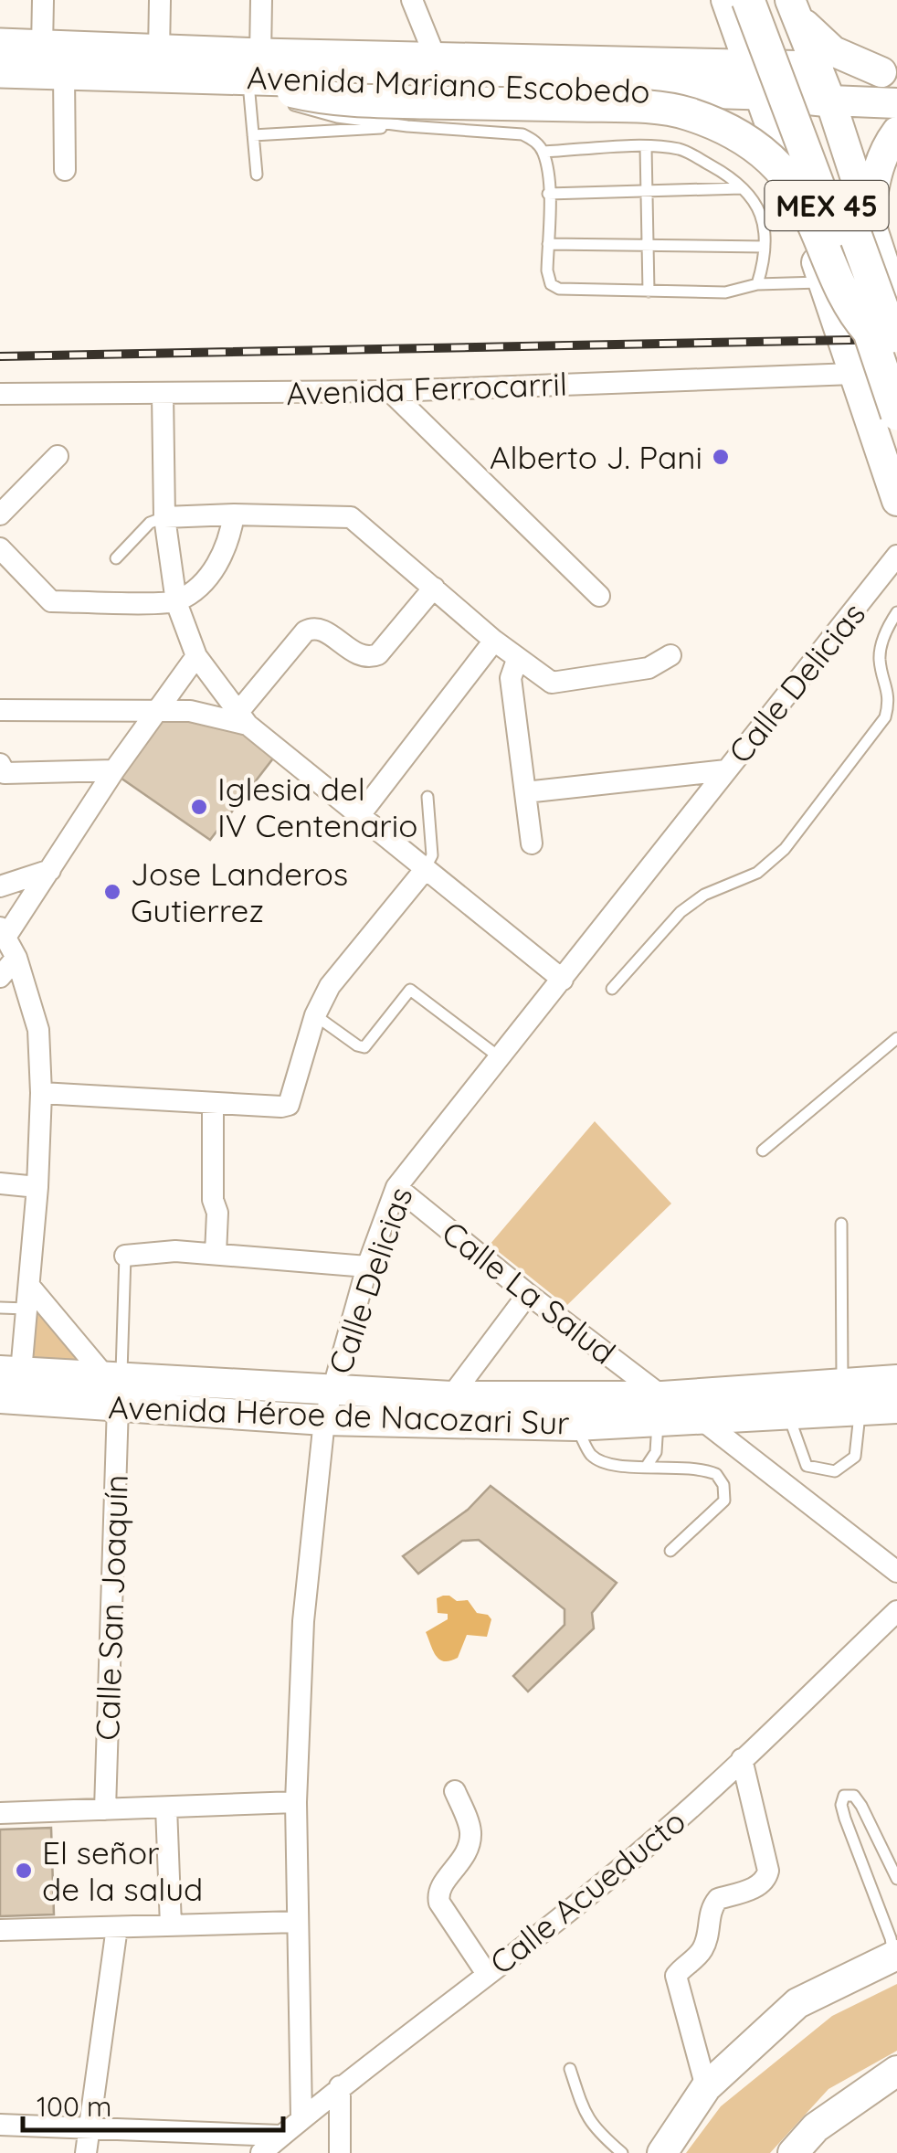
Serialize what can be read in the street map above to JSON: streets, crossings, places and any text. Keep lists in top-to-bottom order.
{
  "streets": {
    "main road": ["Avenida Mariano Escobedo", "MEX 45", "Avenida Héroe de Nacozari Sur"],
    "street": [
      "Avenida Ferrocarril",
      "Calle Delicias",
      "Calle La Salud",
      "Calle San Joaquín",
      "Calle Acueducto"
    ]
  },
  "crossings": [
    ["Calle Delicias", "Calle La Salud"],
    ["Calle Delicias", "Avenida Héroe de Nacozari Sur"],
    ["Calle Delicias", "Calle Acueducto"],
    ["Calle La Salud", "Avenida Héroe de Nacozari Sur"],
    ["Avenida Héroe de Nacozari Sur", "Calle San Joaquín"]
  ],
  "places": [
    "Alberto J. Pani",
    "Iglesia del IV Centenario",
    "Jose Landeros Gutierrez",
    "El señor de la salud"
  ],
  "scale_bar": "100 m"
}
